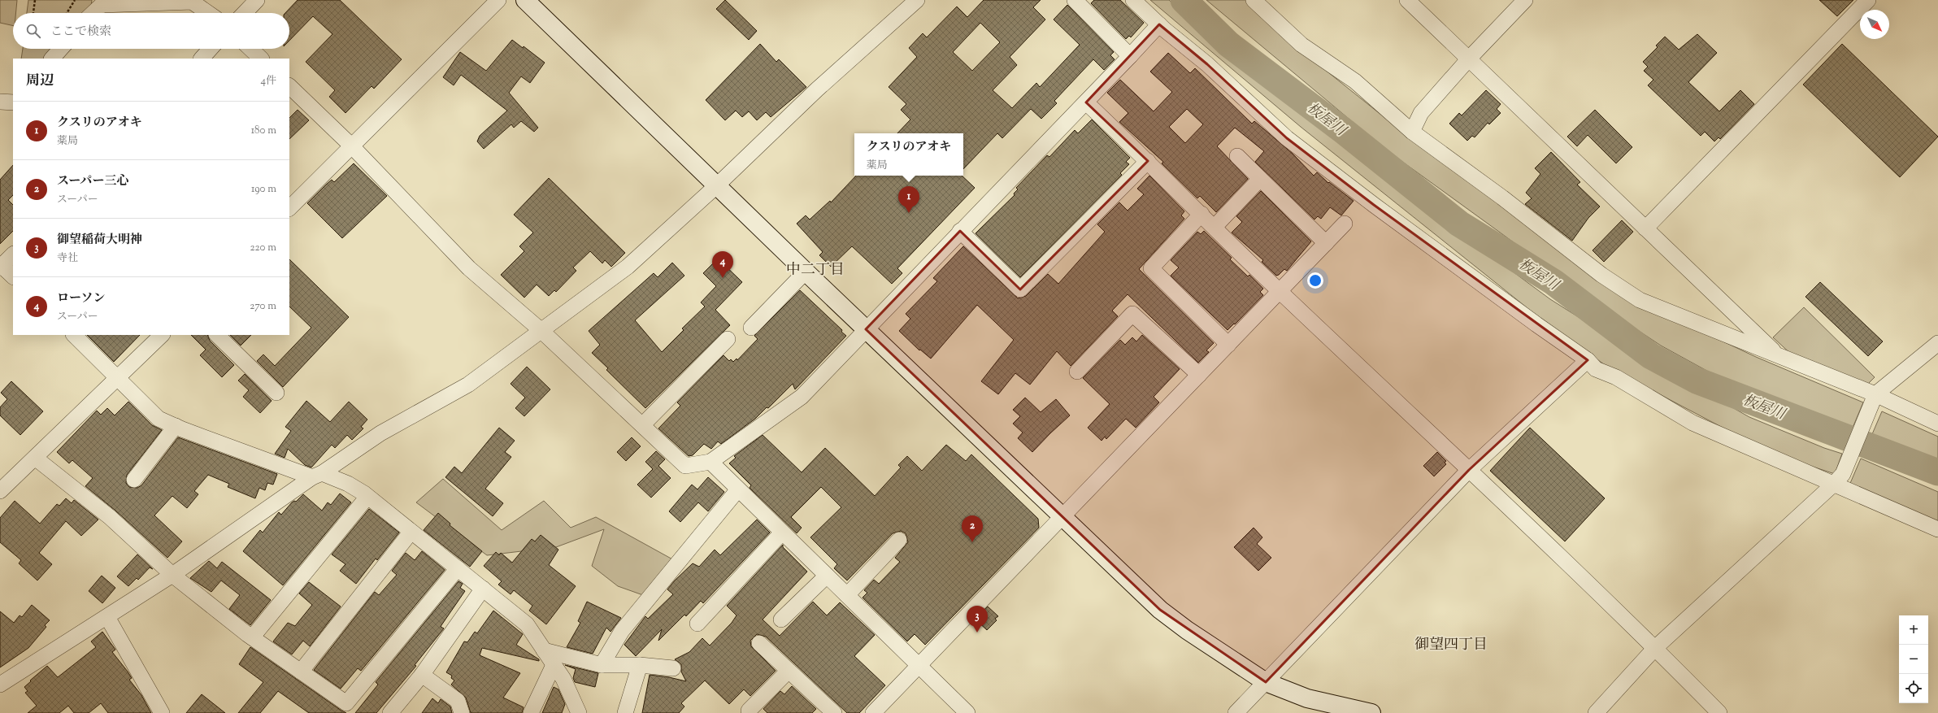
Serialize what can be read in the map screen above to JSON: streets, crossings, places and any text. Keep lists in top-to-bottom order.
{
  "districts": ["中二丁目", "御望四丁目"],
  "water": ["板屋川"],
  "north": "bottom right",
  "page": {
    "search": "ここで検索",
    "heading": ["周辺", "4件"],
    "list": [
      {
        "mark": "1",
        "name": "クスリのアオキ",
        "note": "薬局",
        "value": "180 m"
      },
      {
        "mark": "2",
        "name": "スーパー三心",
        "note": "スーパー",
        "value": "190 m"
      },
      {
        "mark": "3",
        "name": "御望稲荷大明神",
        "note": "寺社",
        "value": "220 m"
      },
      {
        "mark": "4",
        "name": "ローソン",
        "note": "スーパー",
        "value": "270 m"
      }
    ],
    "popup": ["クスリのアオキ", "薬局"],
    "pins": [
      "1",
      "4",
      "2",
      "3"
    ],
    "map_buttons": ["+", "−"]
  }
}
